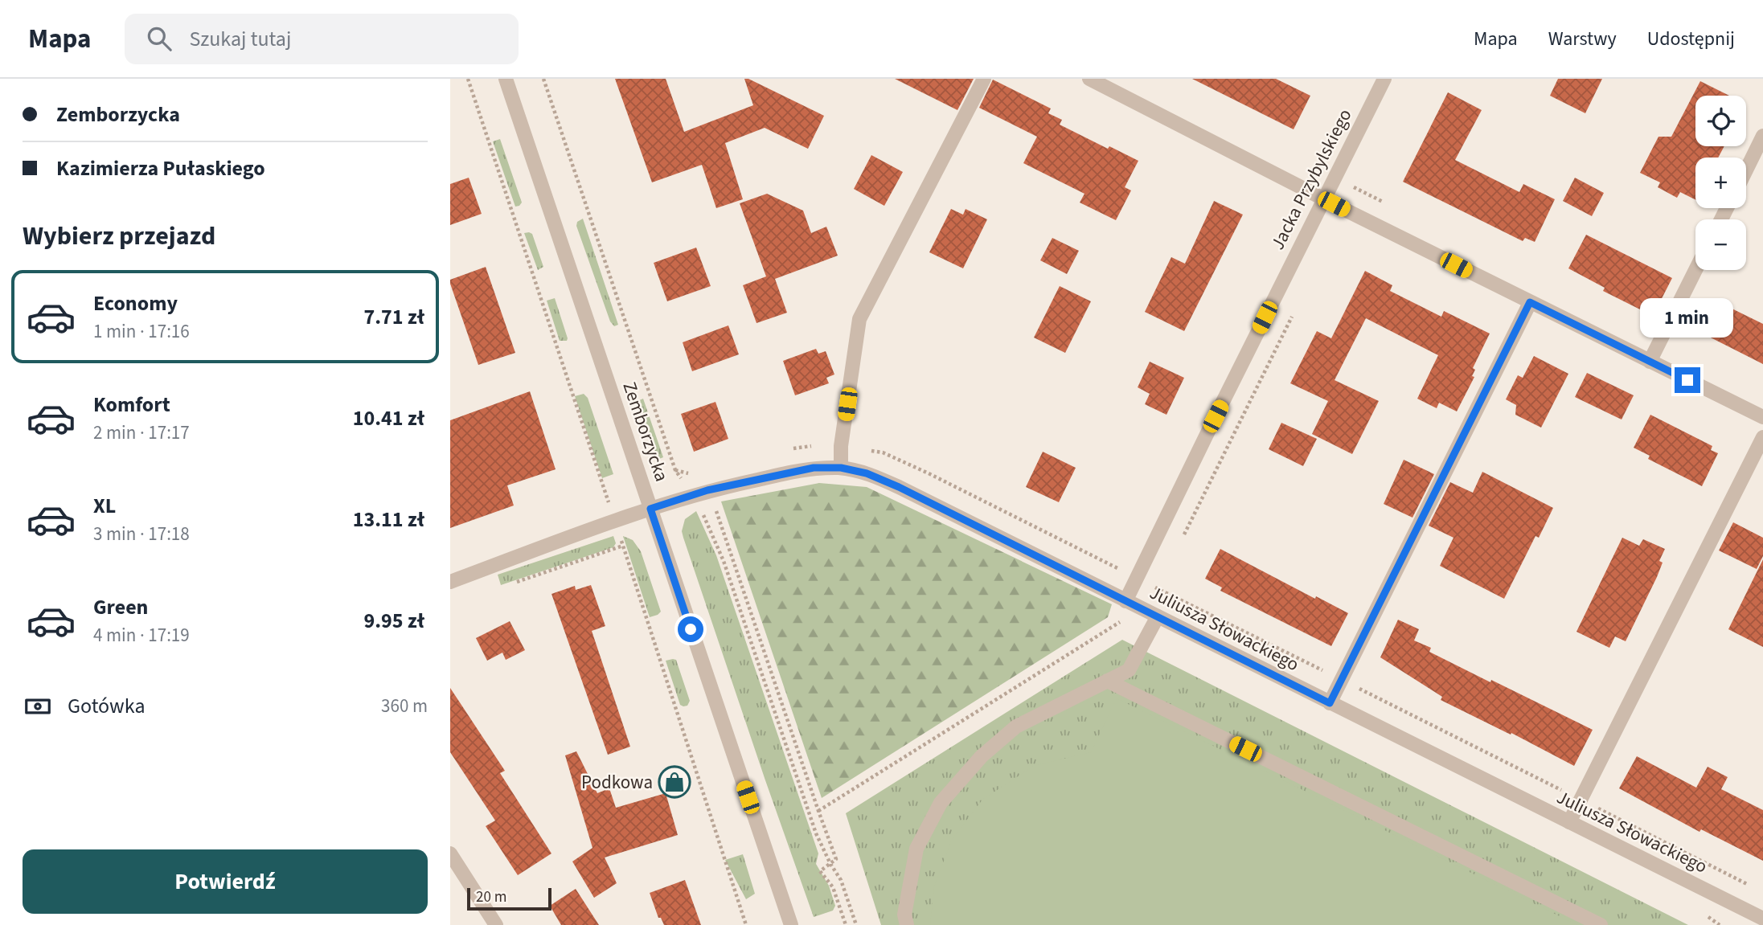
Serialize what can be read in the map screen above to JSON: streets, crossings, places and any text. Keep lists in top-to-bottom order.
{
  "streets": {
    "street": ["Jacka Przybylskiego", "Zemborzycka", "Juliusza Słowackiego"]
  },
  "crossings": [
    ["Jacka Przybylskiego", "Juliusza Słowackiego"],
    ["Zemborzycka", "Juliusza Słowackiego"]
  ],
  "places": {
    "shop": ["Podkowa"]
  },
  "scale_bar": "20 m",
  "page": {
    "header": "Mapa",
    "search": "Szukaj tutaj",
    "nav": ["Mapa", "Warstwy", "Udostępnij"],
    "banner": ["Zemborzycka", "Kazimierza Pułaskiego"],
    "map_buttons": ["+", "−"],
    "heading": "Wybierz przejazd",
    "list": [
      {
        "name": "Economy",
        "note": "1 min · 17:16",
        "value": "7.71 zł"
      },
      {
        "name": "Komfort",
        "note": "2 min · 17:17",
        "value": "10.41 zł"
      },
      {
        "name": "XL",
        "note": "3 min · 17:18",
        "value": "13.11 zł"
      },
      {
        "name": "Green",
        "note": "4 min · 17:19",
        "value": "9.95 zł"
      }
    ],
    "bubble": "1 min",
    "pay": ["Gotówka", "360 m"],
    "buttons": "Potwierdź",
    "scale": "20 m"
  }
}
